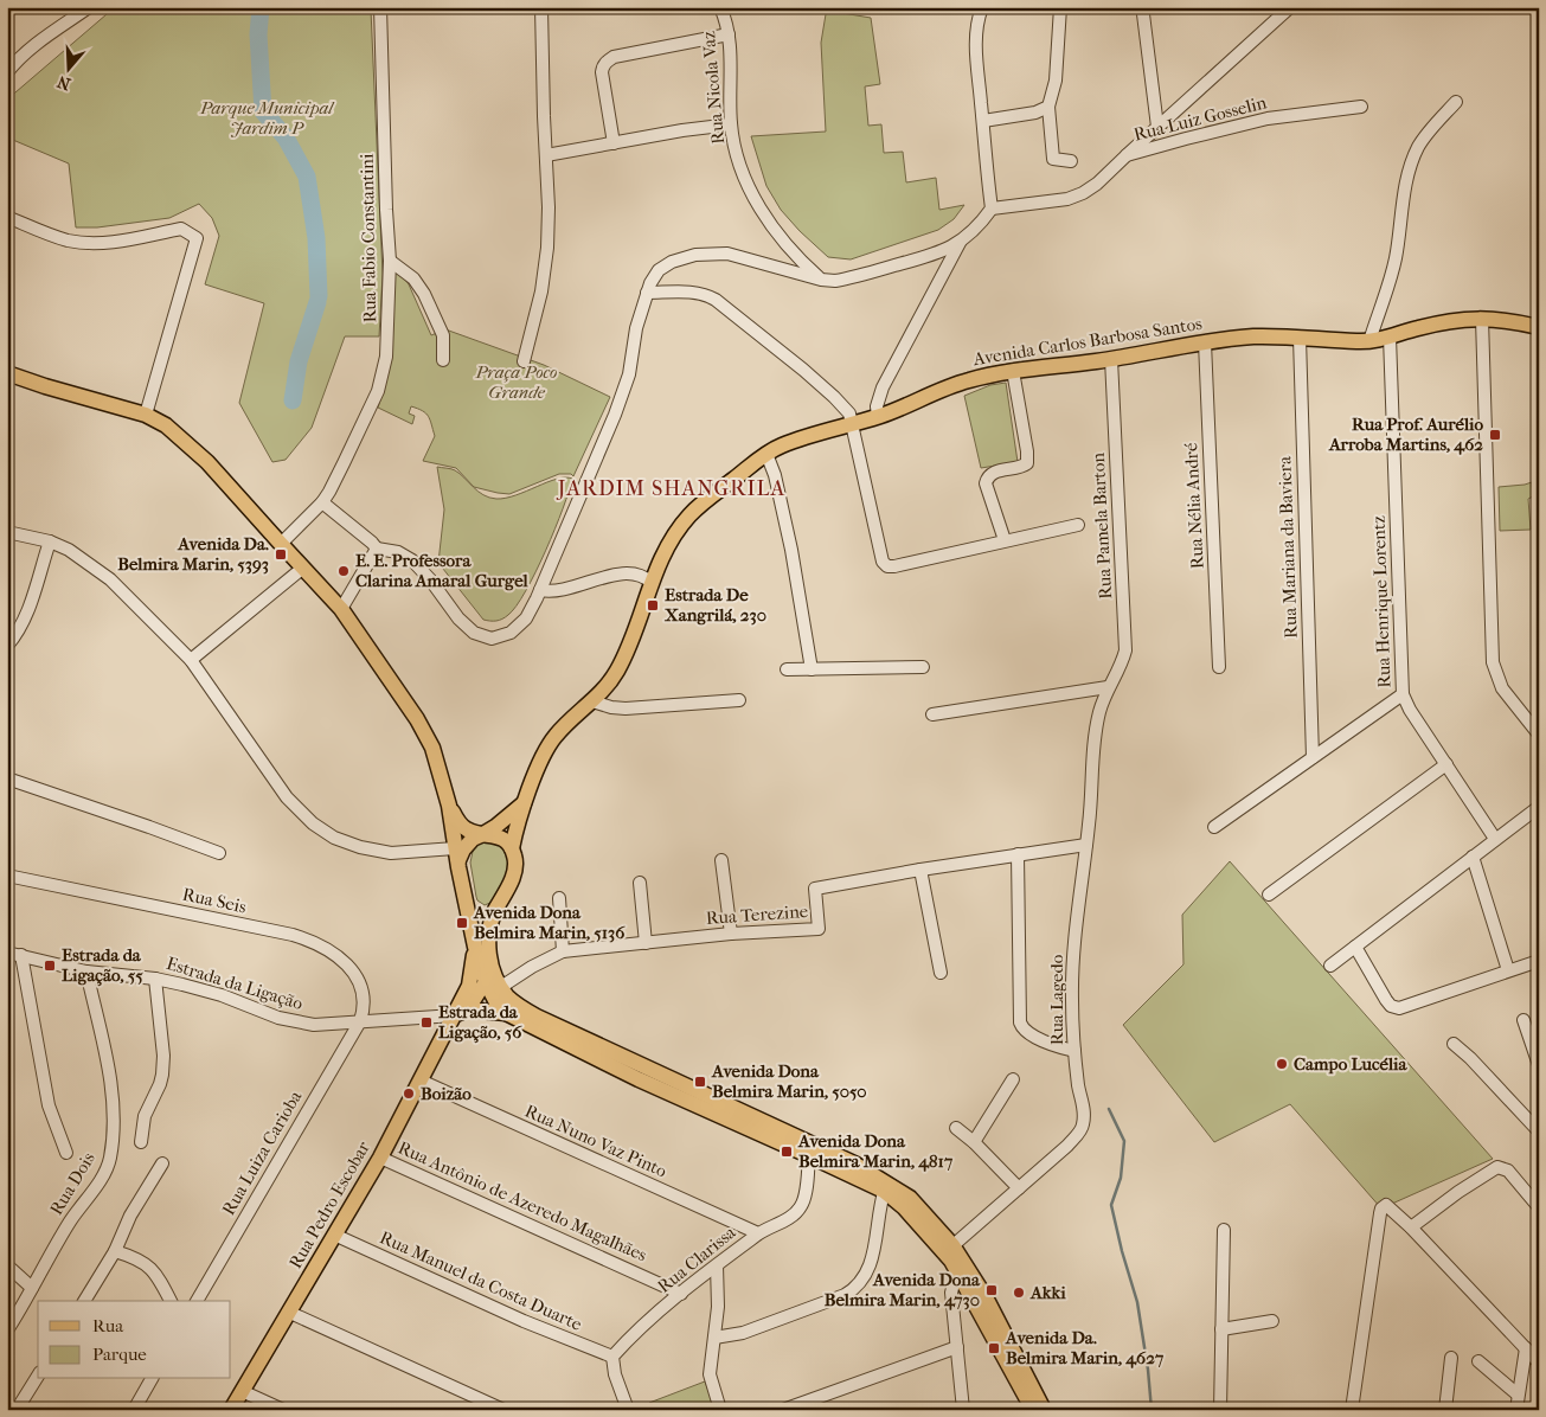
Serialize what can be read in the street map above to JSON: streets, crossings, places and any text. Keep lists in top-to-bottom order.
{
  "streets": {
    "main road": ["Avenida Carlos Barbosa Santos", "Rua Pedro Escobar"],
    "street": [
      "Rua Nicola Vaz",
      "Rua Luiz Gosselin",
      "Rua Fabio Constantini",
      "Rua Nélia André",
      "Rua Pamela Barton",
      "Rua Mariana da Baviera",
      "Rua Henrique Lorentz",
      "Rua Seis",
      "Rua Terezine",
      "Estrada da Ligação",
      "Rua Lagedo",
      "Rua Nuno Vaz Pinto",
      "Rua Luiza Carioba",
      "Rua Dois",
      "Rua Antônio de Azeredo Magalhães",
      "Rua Clarissa",
      "Rua Manuel da Costa Duarte"
    ]
  },
  "crossings": [
    ["Avenida Carlos Barbosa Santos", "Rua Nélia André"],
    ["Avenida Carlos Barbosa Santos", "Rua Pamela Barton"],
    ["Avenida Carlos Barbosa Santos", "Rua Mariana da Baviera"],
    ["Avenida Carlos Barbosa Santos", "Rua Henrique Lorentz"],
    ["Rua Pamela Barton", "Rua Lagedo"],
    ["Rua Seis", "Estrada da Ligação"],
    ["Rua Seis", "Rua Luiza Carioba"],
    ["Rua Terezine", "Rua Lagedo"],
    ["Rua Terezine", "Rua Pedro Escobar"],
    ["Estrada da Ligação", "Rua Luiza Carioba"],
    ["Estrada da Ligação", "Rua Dois"],
    ["Estrada da Ligação", "Rua Pedro Escobar"],
    ["Rua Nuno Vaz Pinto", "Rua Pedro Escobar"],
    ["Rua Nuno Vaz Pinto", "Rua Clarissa"],
    ["Rua Antônio de Azeredo Magalhães", "Rua Pedro Escobar"],
    ["Rua Antônio de Azeredo Magalhães", "Rua Clarissa"],
    ["Rua Pedro Escobar", "Rua Manuel da Costa Duarte"],
    ["Rua Clarissa", "Rua Manuel da Costa Duarte"]
  ],
  "districts": ["JARDIM SHANGRILA"],
  "parks": ["Parque Municipal Jardim P", "Praça Poco Grande"],
  "places": {
    "transit": [
      "Rua Prof. Aurélio Arroba Martins, 462",
      "Avenida Da. Belmira Marin, 5393",
      "Estrada De Xangrilá, 230",
      "Avenida Dona Belmira Marin, 5136",
      "Estrada da Ligação, 55",
      "Estrada da Ligação, 56",
      "Avenida Dona Belmira Marin, 5050",
      "Avenida Dona Belmira Marin, 4817",
      "Avenida Dona Belmira Marin, 4730",
      "Avenida Da. Belmira Marin, 4627"
    ],
    "other": [
      "E. E. Professora Clarina Amaral Gurgel",
      "Campo Lucélia",
      "Boizão",
      "Akki"
    ]
  },
  "legend": ["Rua", "Parque"],
  "north": "bottom"
}
